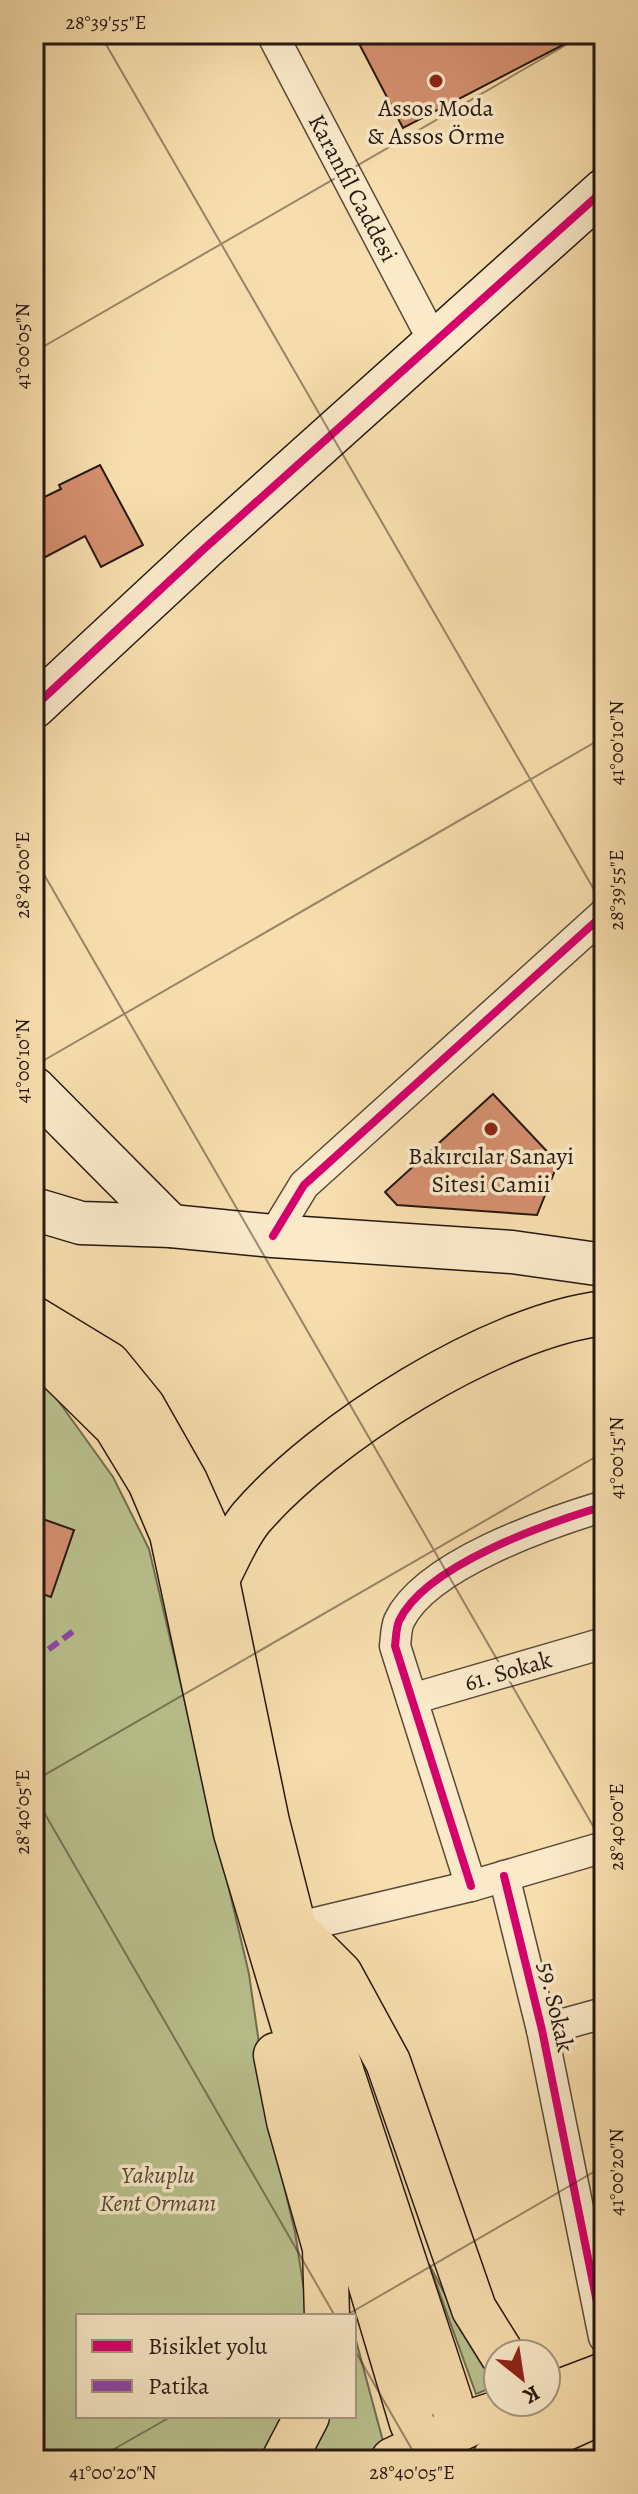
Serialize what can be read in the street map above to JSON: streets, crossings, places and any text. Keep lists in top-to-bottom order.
{
  "streets": {
    "street": ["Karanfil Caddesi", "61. Sokak", "59. Sokak"]
  },
  "parks": ["Yakuplu Kent Ormanı"],
  "places": ["Assos Moda & Assos Örme", "Bakırcılar Sanayi Sitesi Camii"],
  "legend": ["Bisiklet yolu", "Patika"],
  "north": "bottom right",
  "coordinates": [
    "28°39'55\"E",
    "41°00'05\"N",
    "41°00'10\"N",
    "28°40'00\"E",
    "41°00'15\"N",
    "28°40'05\"E",
    "41°00'20\"N"
  ]
}
